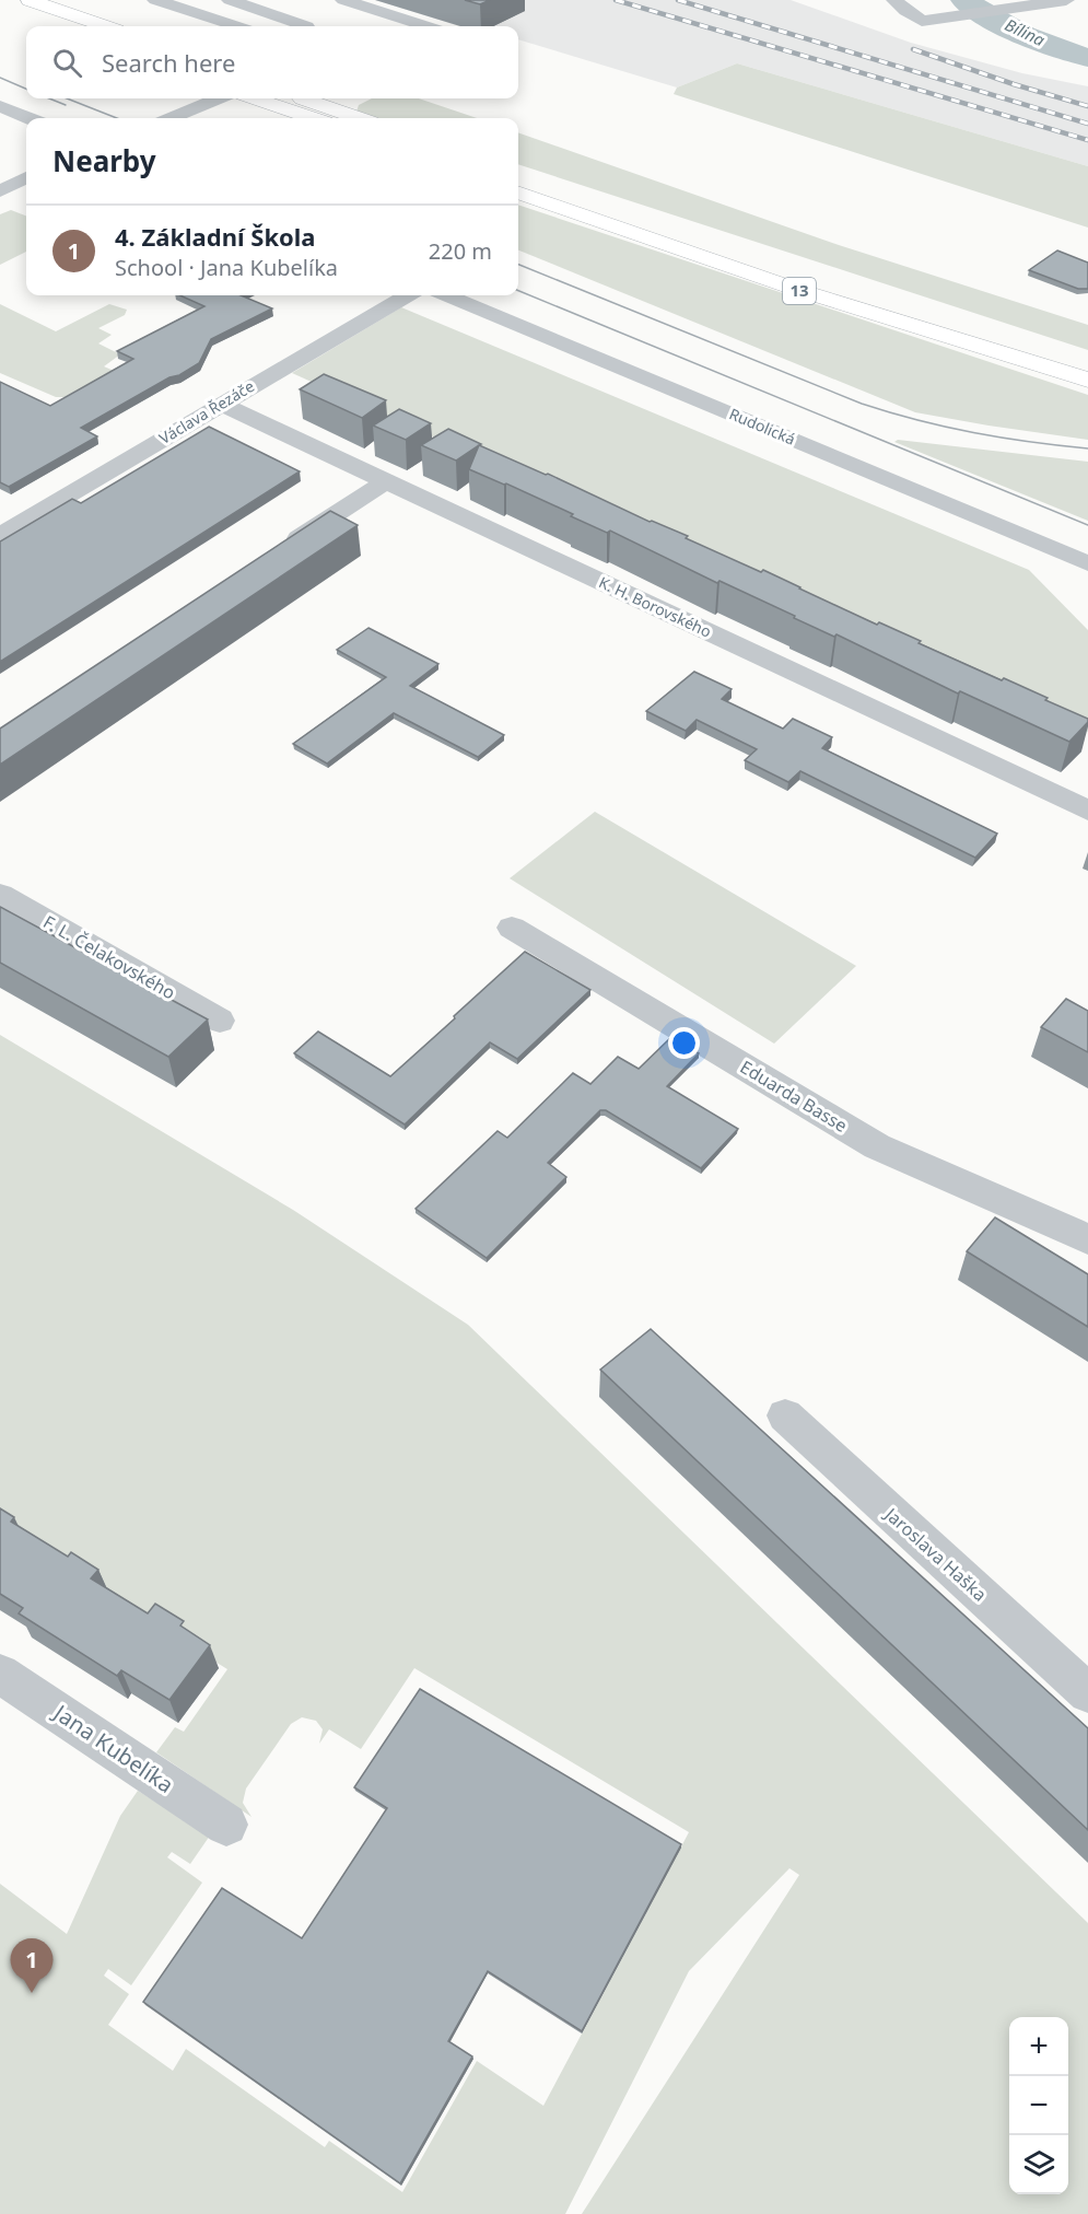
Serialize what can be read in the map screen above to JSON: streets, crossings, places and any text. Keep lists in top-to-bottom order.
{
  "streets": {
    "highway": ["13"],
    "street": [
      "Václava Řezáče",
      "Rudolická",
      "K. H. Borovského",
      "F. L. Čelakovského",
      "Eduarda Basse",
      "Jaroslava Haška",
      "Jana Kubelíka"
    ]
  },
  "crossings": [
    ["Václava Řezáče", "K. H. Borovského"]
  ],
  "water": ["Bílina"],
  "page": {
    "search": "Search here",
    "heading": "Nearby",
    "list": [
      {
        "mark": "1",
        "name": "4. Základní Škola",
        "note": "School · Jana Kubelíka",
        "value": "220 m"
      }
    ],
    "pins": "1",
    "map_buttons": ["+", "−"]
  }
}
